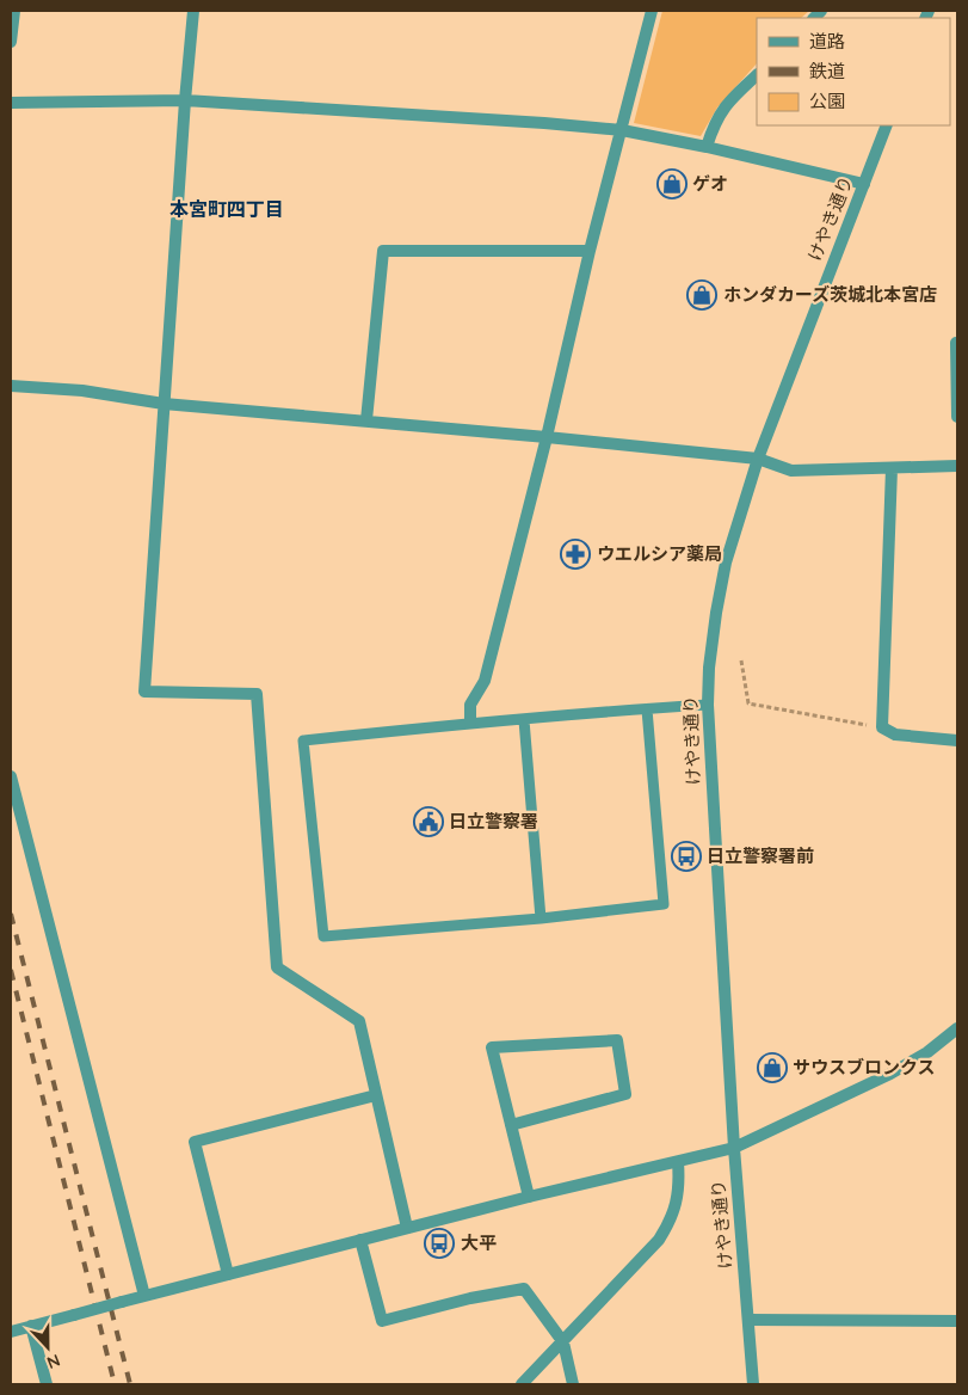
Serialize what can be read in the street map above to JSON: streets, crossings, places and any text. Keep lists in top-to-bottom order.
{
  "streets": {
    "street": ["けやき通り"]
  },
  "districts": ["本宮町四丁目"],
  "places": {
    "shop": ["ゲオ", "ホンダカーズ茨城北本宮店", "サウスブロンクス"],
    "pharmacy": ["ウエルシア薬局"],
    "public building": ["日立警察署"],
    "bus stop": ["日立警察署前", "大平"]
  },
  "legend": ["道路", "鉄道", "公園"],
  "north": "bottom"
}
